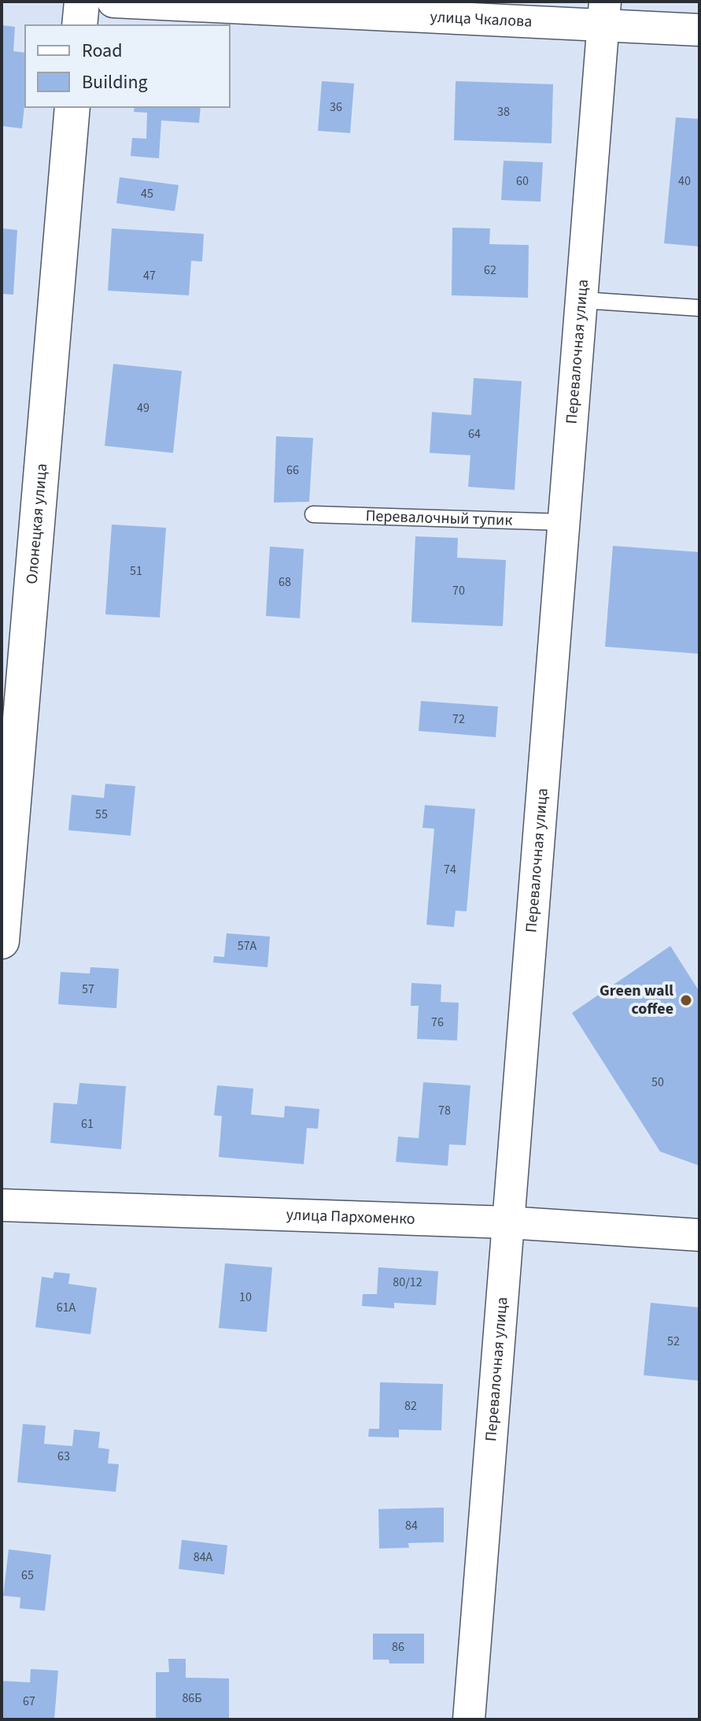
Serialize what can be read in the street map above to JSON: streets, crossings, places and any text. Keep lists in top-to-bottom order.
{
  "streets": {
    "main road": ["Олонецкая улица"],
    "street": ["улица Чкалова", "Перевалочная улица", "улица Пархоменко"],
    "lane": ["Перевалочный тупик"]
  },
  "crossings": [
    ["улица Чкалова", "Перевалочная улица"],
    ["Перевалочная улица", "Перевалочный тупик"],
    ["Перевалочная улица", "улица Пархоменко"]
  ],
  "places": ["Green wall coffee"],
  "house_numbers": [
    "36",
    "38",
    "60",
    "40",
    "45",
    "62",
    "47",
    "49",
    "64",
    "66",
    "51",
    "68",
    "70",
    "72",
    "55",
    "74",
    "57А",
    "57",
    "76",
    "50",
    "78",
    "61",
    "80/12",
    "10",
    "61А",
    "52",
    "82",
    "63",
    "84",
    "84А",
    "65",
    "86",
    "86Б",
    "67"
  ],
  "legend": ["Road", "Building"]
}
